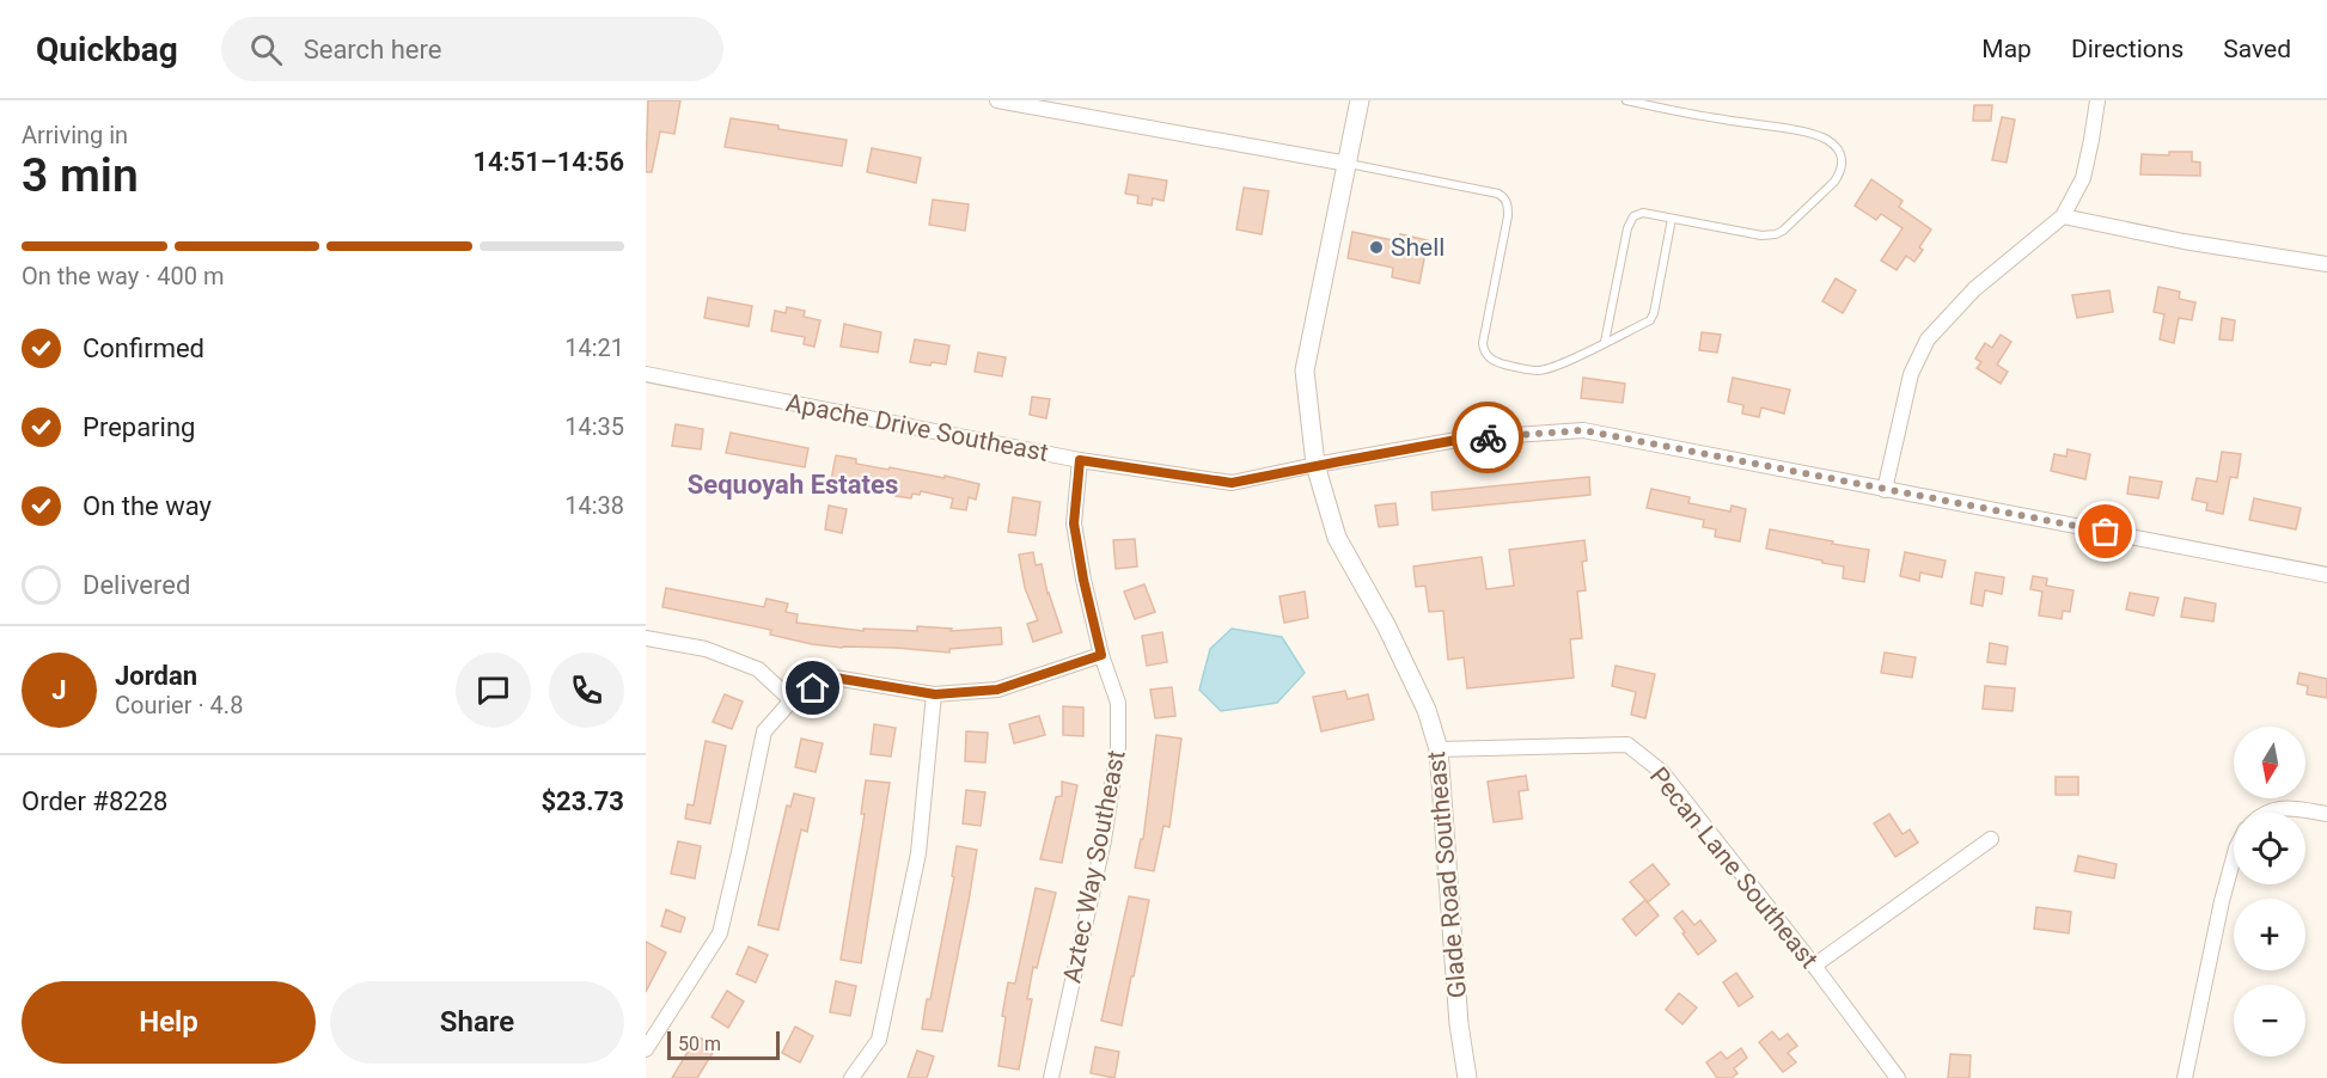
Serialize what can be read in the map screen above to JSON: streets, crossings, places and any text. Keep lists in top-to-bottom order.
{
  "streets": {
    "street": [
      "Apache Drive Southeast",
      "Aztec Way Southeast",
      "Pecan Lane Southeast",
      "Glade Road Southeast"
    ]
  },
  "crossings": [
    ["Apache Drive Southeast", "Aztec Way Southeast"],
    ["Apache Drive Southeast", "Glade Road Southeast"],
    ["Pecan Lane Southeast", "Glade Road Southeast"]
  ],
  "districts": ["Sequoyah Estates"],
  "places": ["Shell"],
  "scale_bar": "50 m",
  "north": "bottom",
  "page": {
    "header": "Quickbag",
    "search": "Search here",
    "nav": ["Map", "Directions", "Saved"],
    "heading": ["3 min", "Arriving in", "14:51–14:56"],
    "panel": [
      "Jordan",
      "Courier · 4.8",
      "Order #8228",
      "$23.73"
    ],
    "bar": "On the way · 400 m",
    "list": [
      ["Confirmed", "14:21"],
      ["Preparing", "14:35"],
      ["On the way", "14:38"],
      "Delivered"
    ],
    "round": "J",
    "map_buttons": ["+", "−"],
    "buttons": ["Help", "Share"],
    "scale": "50 m"
  }
}
